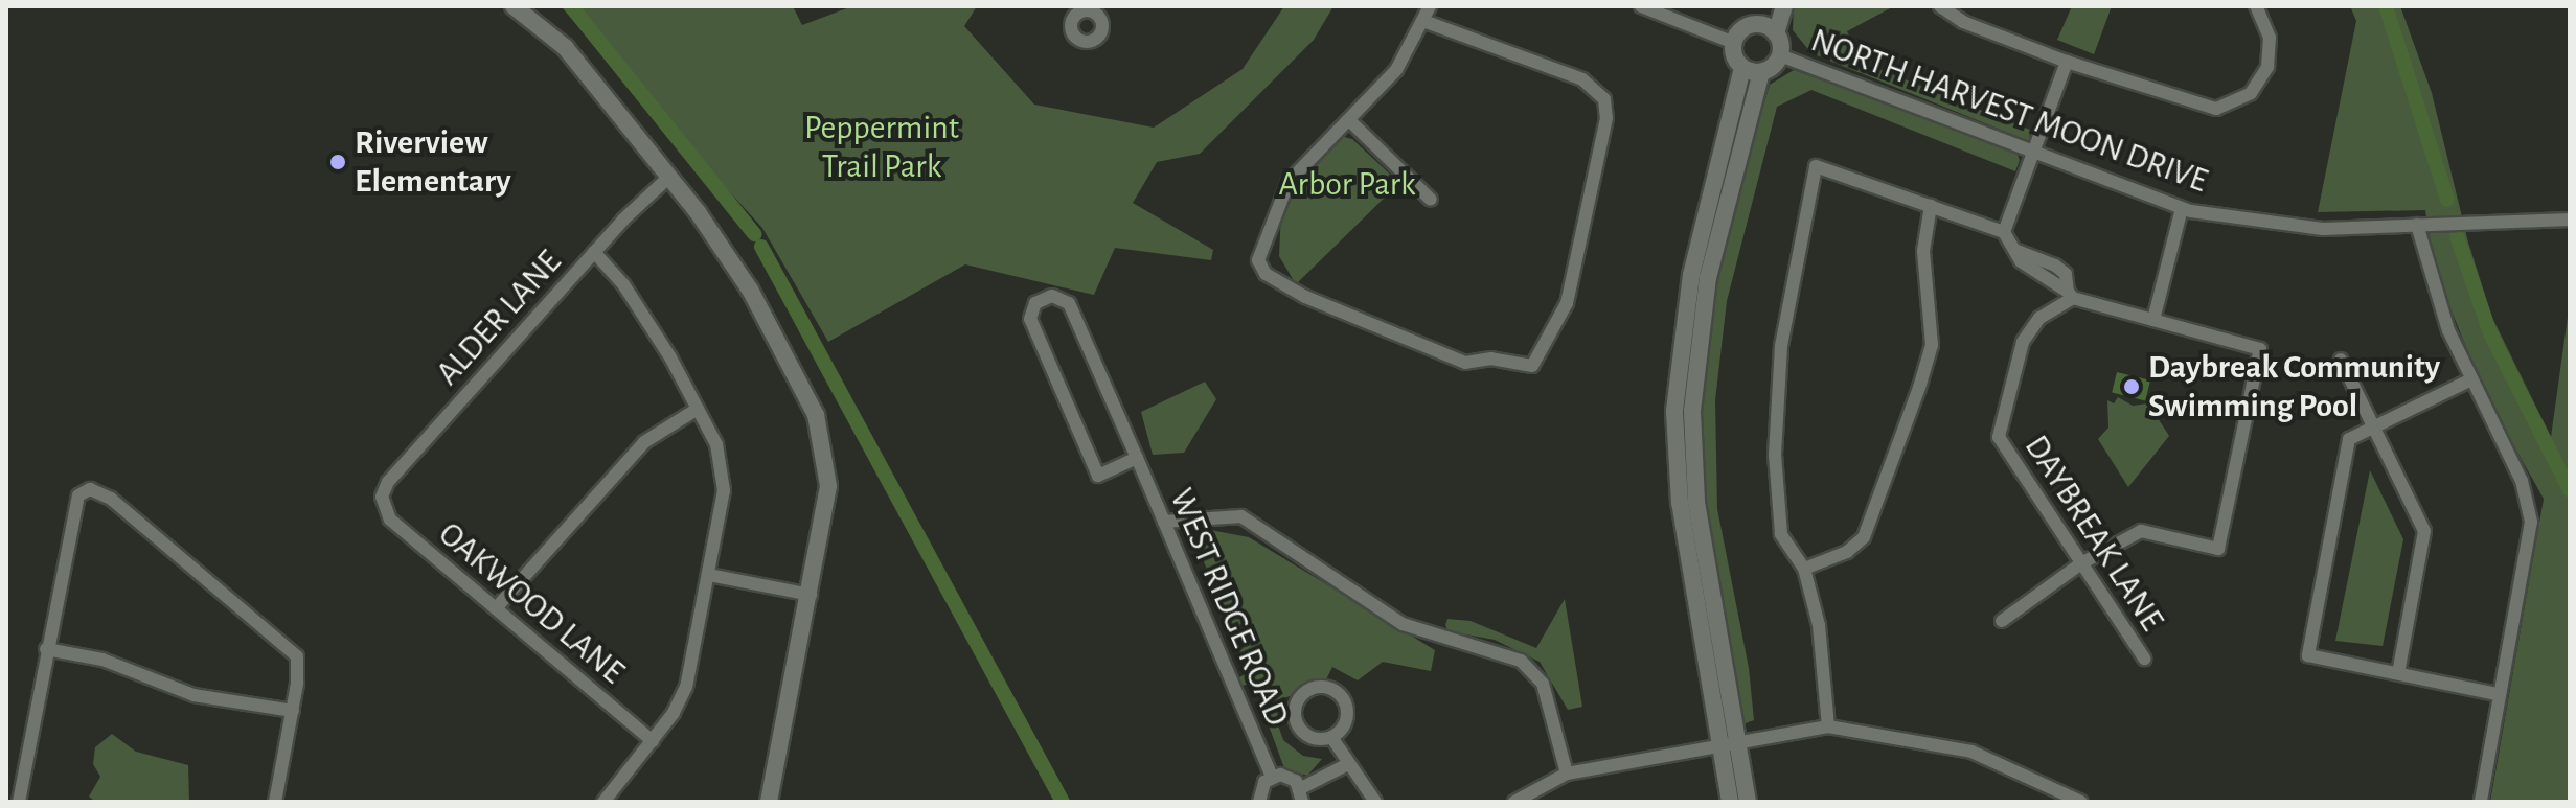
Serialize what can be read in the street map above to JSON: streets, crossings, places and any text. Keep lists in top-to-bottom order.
{
  "streets": {
    "street": [
      "NORTH HARVEST MOON DRIVE",
      "ALDER LANE",
      "DAYBREAK LANE",
      "OAKWOOD LANE",
      "WEST RIDGE ROAD"
    ]
  },
  "crossings": [
    ["ALDER LANE", "OAKWOOD LANE"]
  ],
  "parks": ["Peppermint Trail Park", "Arbor Park"],
  "places": ["Riverview Elementary", "Daybreak Community Swimming Pool"]
}
